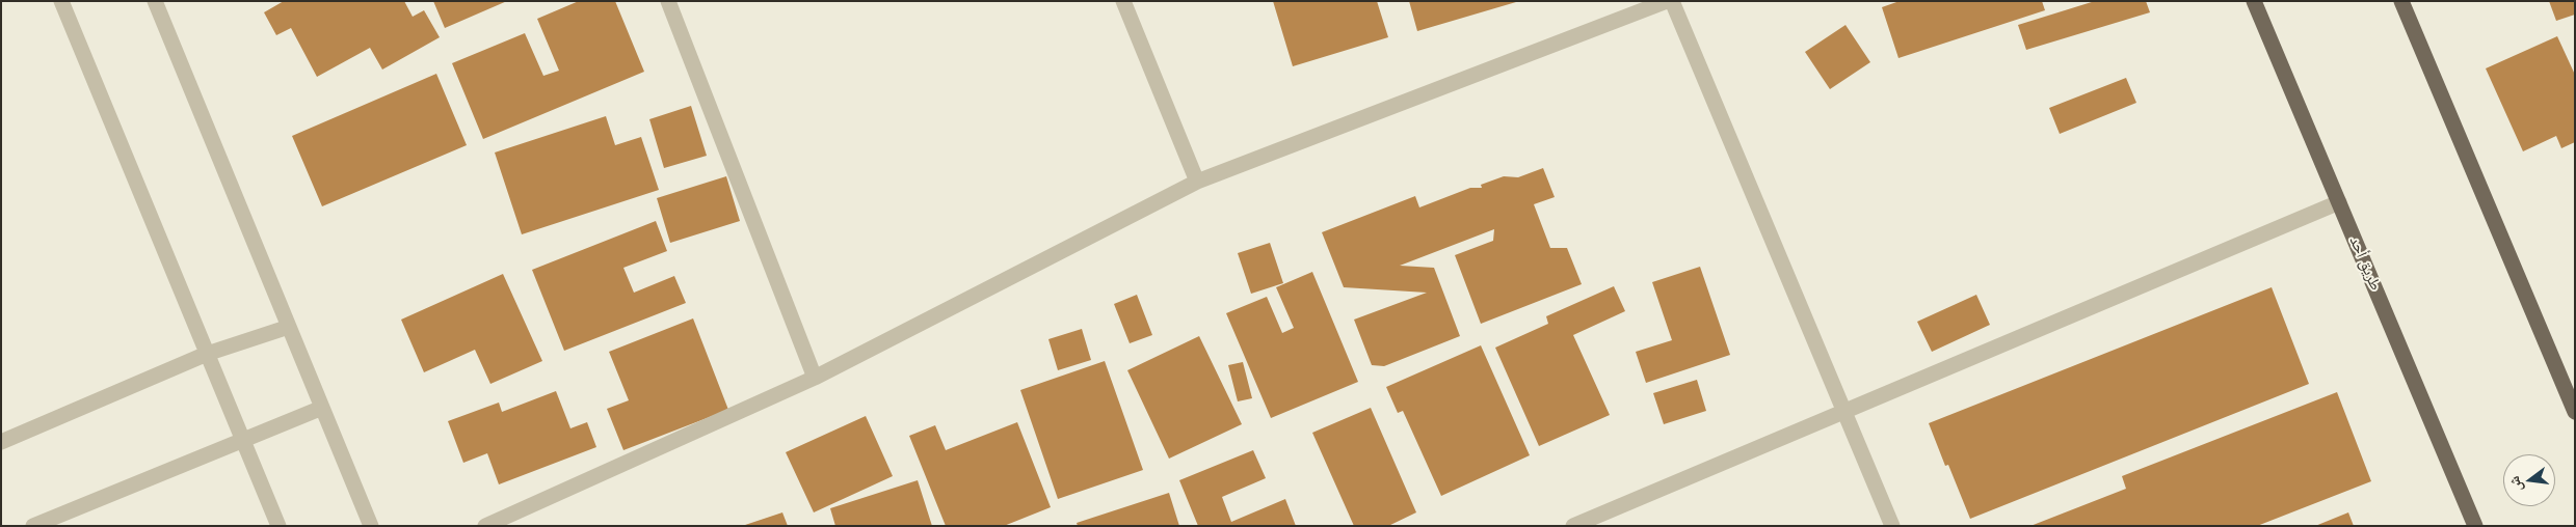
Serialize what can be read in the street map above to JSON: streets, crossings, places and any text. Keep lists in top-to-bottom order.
{
  "streets": {
    "main road": ["طريق أحد"]
  },
  "north": "left"
}
